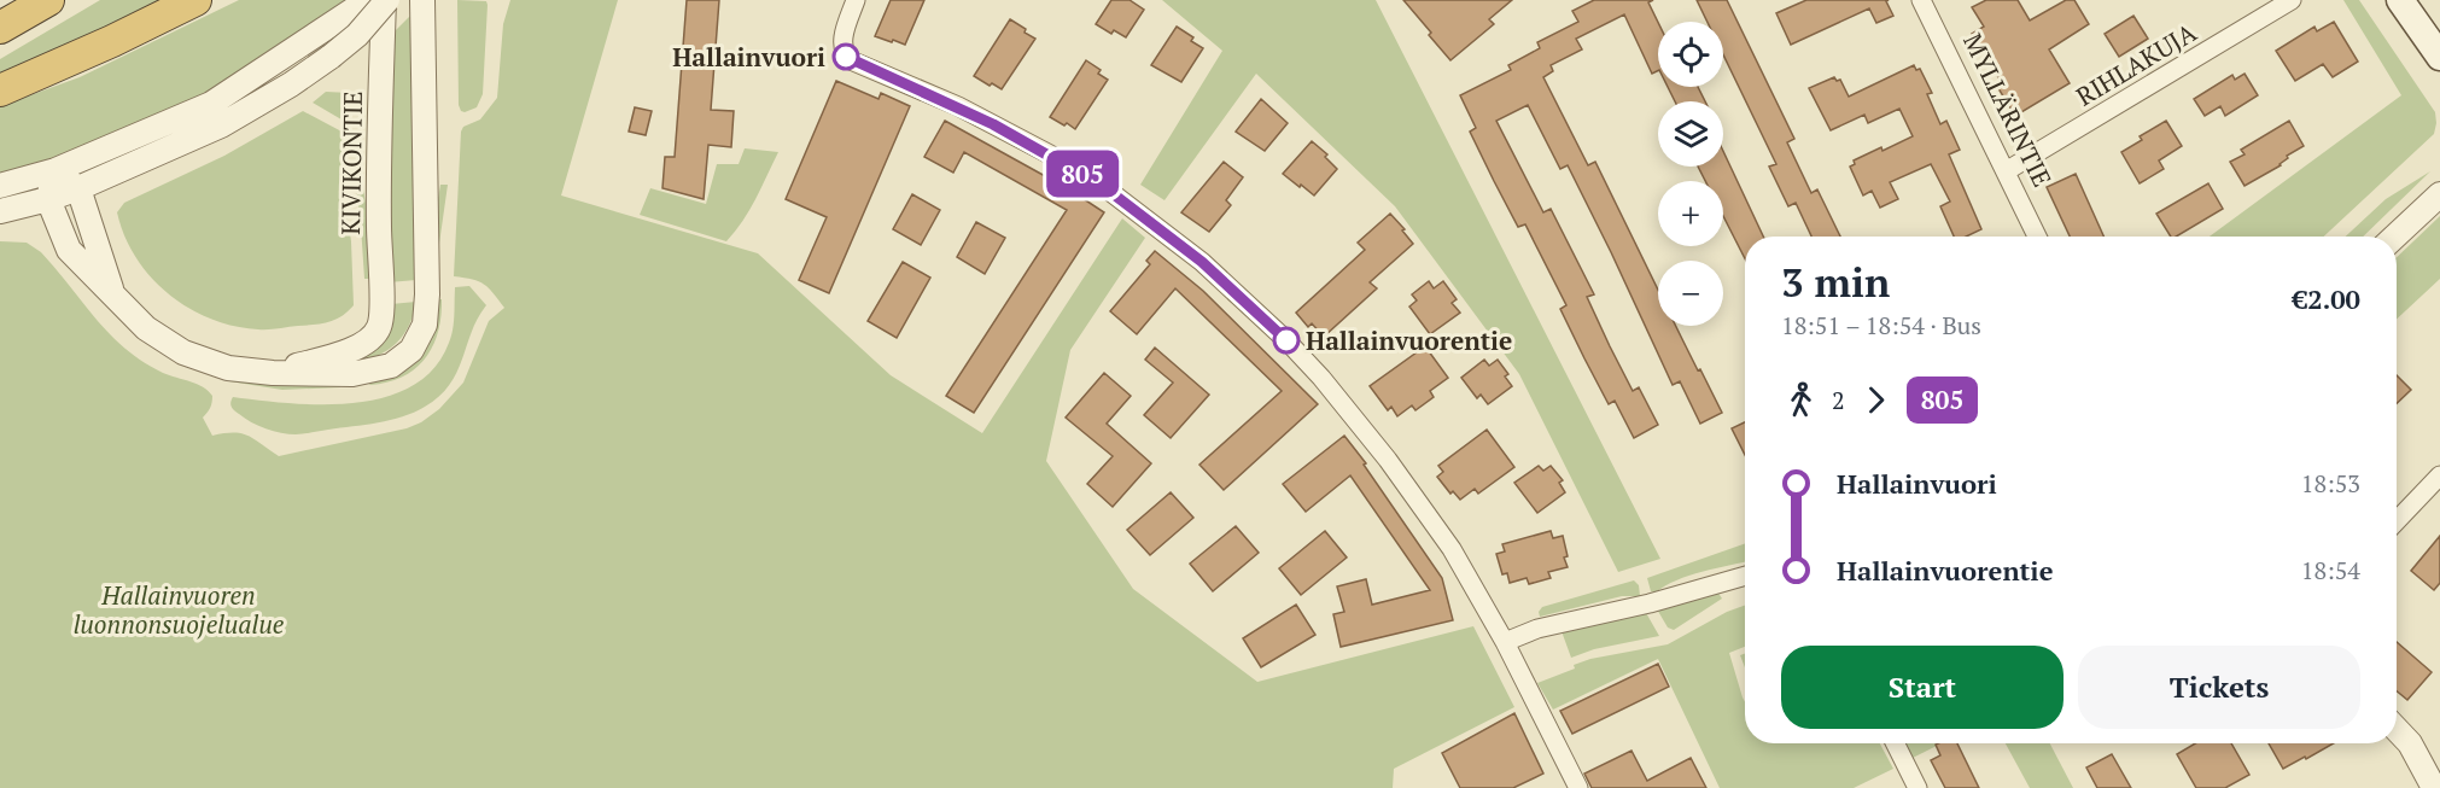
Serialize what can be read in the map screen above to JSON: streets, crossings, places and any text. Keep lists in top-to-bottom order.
{
  "streets": {
    "street": ["RIHLAKUJA", "MYLLÄRINTIE", "KIVIKONTIE"]
  },
  "crossings": [
    ["RIHLAKUJA", "MYLLÄRINTIE"]
  ],
  "parks": ["Hallainvuoren luonnonsuojelualue"],
  "places": ["Hallainvuori", "Hallainvuorentie"],
  "lines": ["bus line 805"],
  "page": {
    "on_map": "805",
    "map_buttons": ["+", "−"],
    "heading": ["3 min", "18:51 – 18:54 · Bus", "€2.00"],
    "legs": ["2", "805"],
    "list": [
      {
        "name": "Hallainvuori",
        "value": "18:53"
      },
      {
        "name": "Hallainvuorentie",
        "value": "18:54"
      }
    ],
    "buttons": ["Start", "Tickets"]
  }
}
